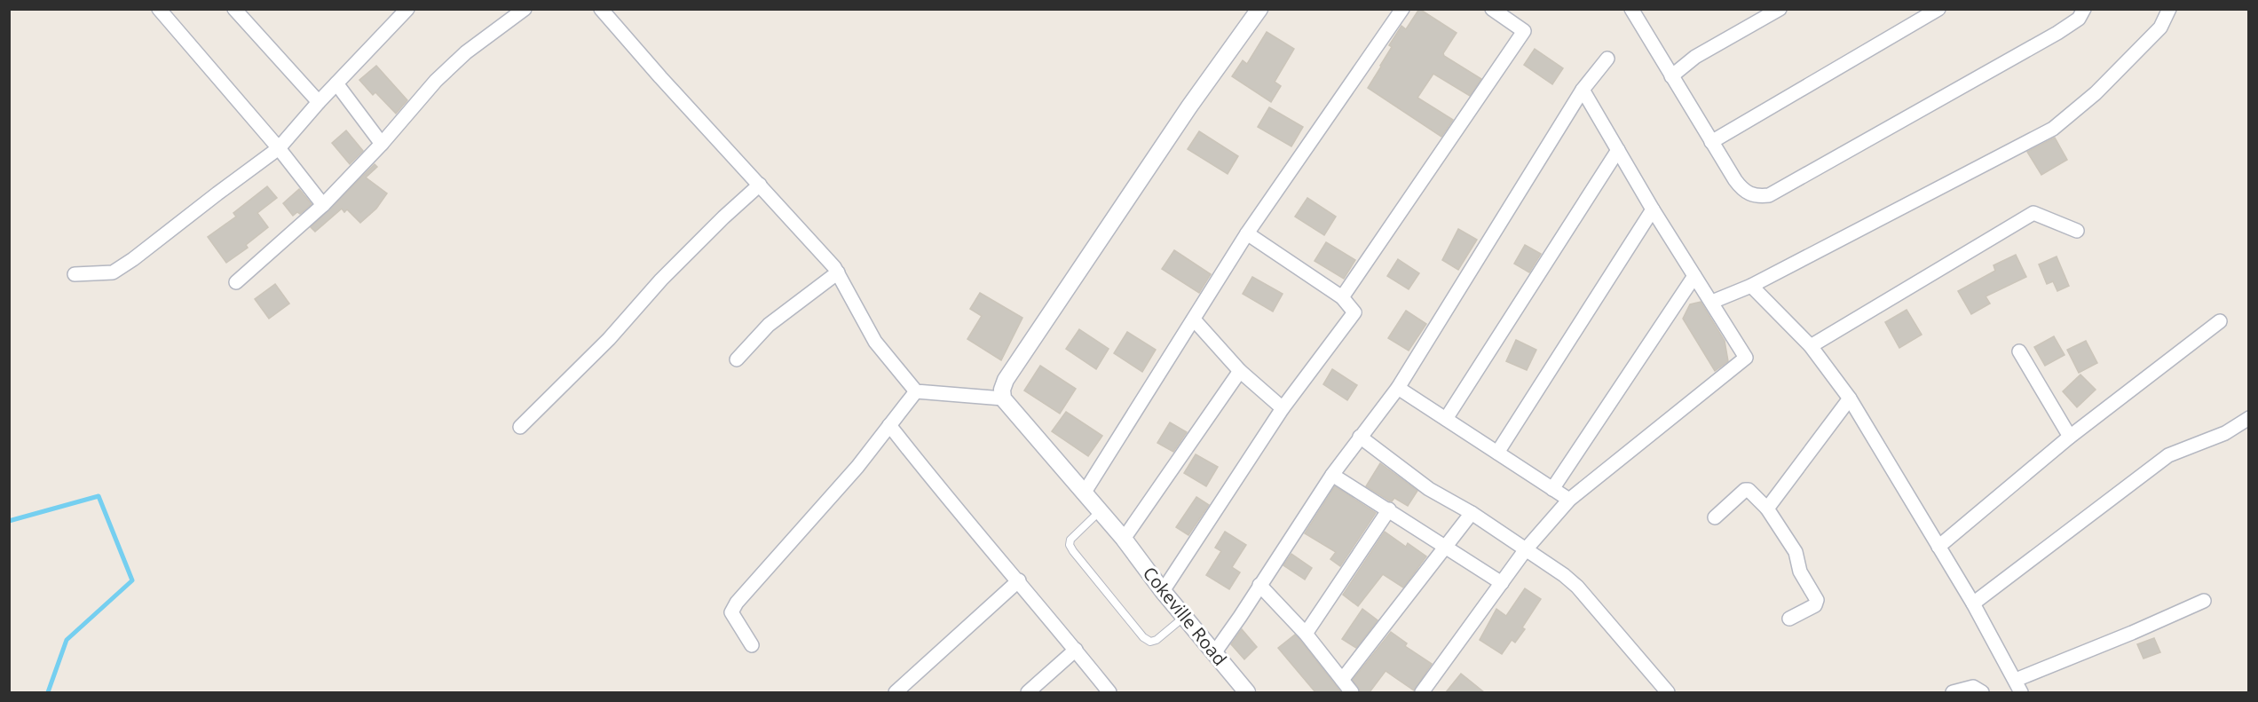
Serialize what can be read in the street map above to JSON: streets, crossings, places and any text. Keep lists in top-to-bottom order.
{
  "streets": {
    "street": ["Cokeville Road"]
  }
}
